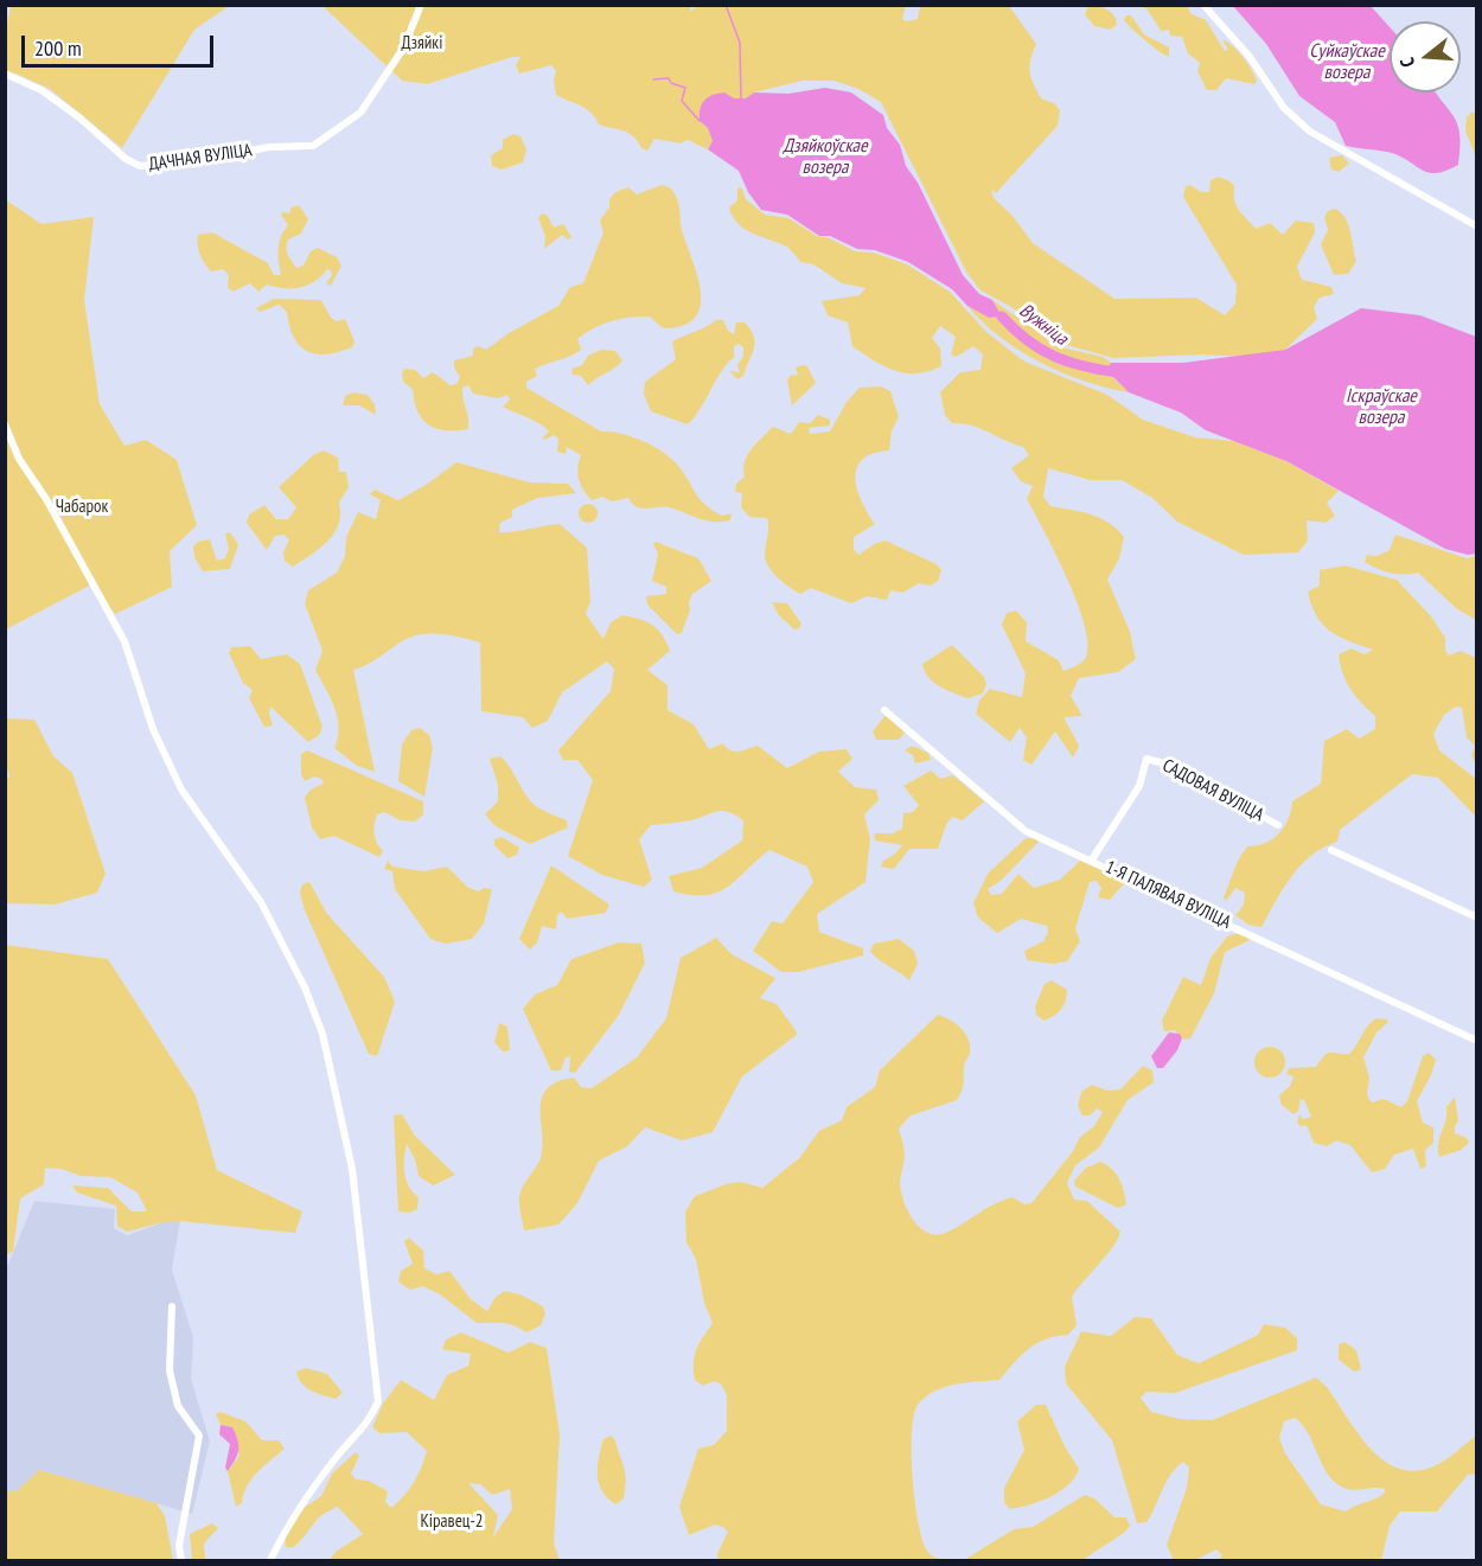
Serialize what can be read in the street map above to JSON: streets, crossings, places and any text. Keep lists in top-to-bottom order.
{
  "streets": {
    "street": ["ДАЧНАЯ ВУЛІЦА", "САДОВАЯ ВУЛІЦА", "1-Я ПАЛЯВАЯ ВУЛІЦА"]
  },
  "crossings": [
    ["САДОВАЯ ВУЛІЦА", "1-Я ПАЛЯВАЯ ВУЛІЦА"]
  ],
  "water": [
    "Суйкаўскае возера",
    "Дзяйкоўскае возера",
    "Вужніца",
    "Іскраўскае возера"
  ],
  "parks": ["Дзяйкі", "Чабарок", "Кіравец-2"],
  "scale_bar": "200 m",
  "north": "left"
}
